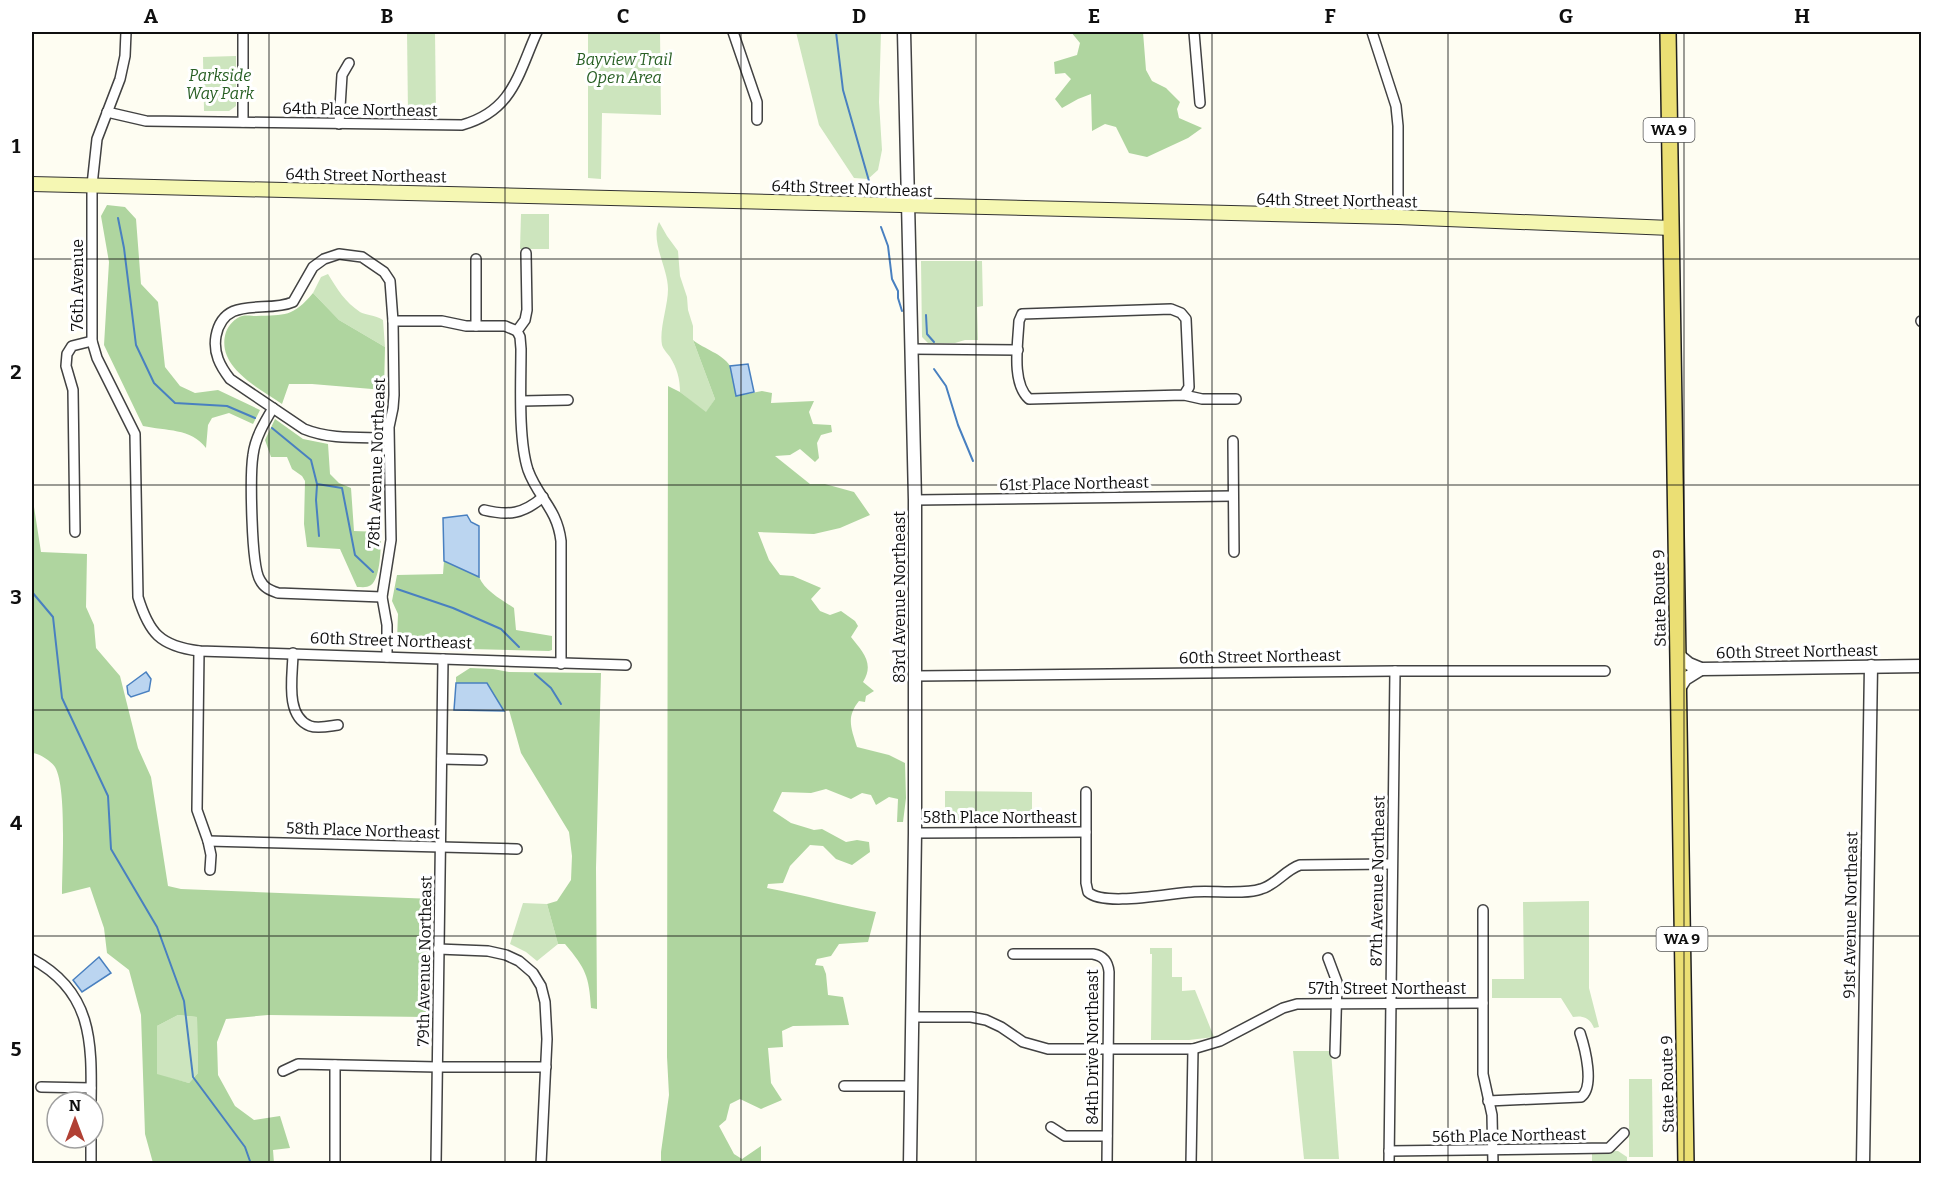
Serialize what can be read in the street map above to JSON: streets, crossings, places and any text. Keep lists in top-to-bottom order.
{
  "streets": {
    "main road": ["WA 9", "64th Street Northeast", "State Route 9"],
    "street": [
      "64th Place Northeast",
      "76th Avenue",
      "78th Avenue Northeast",
      "61st Place Northeast",
      "83rd Avenue Northeast",
      "60th Street Northeast",
      "58th Place Northeast",
      "87th Avenue Northeast",
      "91st Avenue Northeast",
      "79th Avenue Northeast",
      "57th Street Northeast",
      "84th Drive Northeast",
      "56th Place Northeast"
    ]
  },
  "crossings": [
    ["64th Place Northeast", "76th Avenue"],
    ["64th Street Northeast", "76th Avenue"],
    ["64th Street Northeast", "83rd Avenue Northeast"],
    ["64th Street Northeast", "State Route 9"],
    ["76th Avenue", "60th Street Northeast"],
    ["78th Avenue Northeast", "60th Street Northeast"],
    ["61st Place Northeast", "83rd Avenue Northeast"],
    ["83rd Avenue Northeast", "60th Street Northeast"],
    ["83rd Avenue Northeast", "58th Place Northeast"],
    ["83rd Avenue Northeast", "57th Street Northeast"],
    ["State Route 9", "60th Street Northeast"],
    ["60th Street Northeast", "87th Avenue Northeast"],
    ["60th Street Northeast", "91st Avenue Northeast"],
    ["60th Street Northeast", "79th Avenue Northeast"],
    ["58th Place Northeast", "79th Avenue Northeast"],
    ["87th Avenue Northeast", "57th Street Northeast"],
    ["87th Avenue Northeast", "56th Place Northeast"],
    ["57th Street Northeast", "84th Drive Northeast"]
  ],
  "parks": ["Bayview Trail Open Area", "Parkside Way Park"],
  "north": "top",
  "grid": {
    "columns": [
      "A",
      "B",
      "C",
      "D",
      "E",
      "F",
      "G",
      "H"
    ],
    "rows": [
      "1",
      "2",
      "3",
      "4",
      "5"
    ]
  }
}
